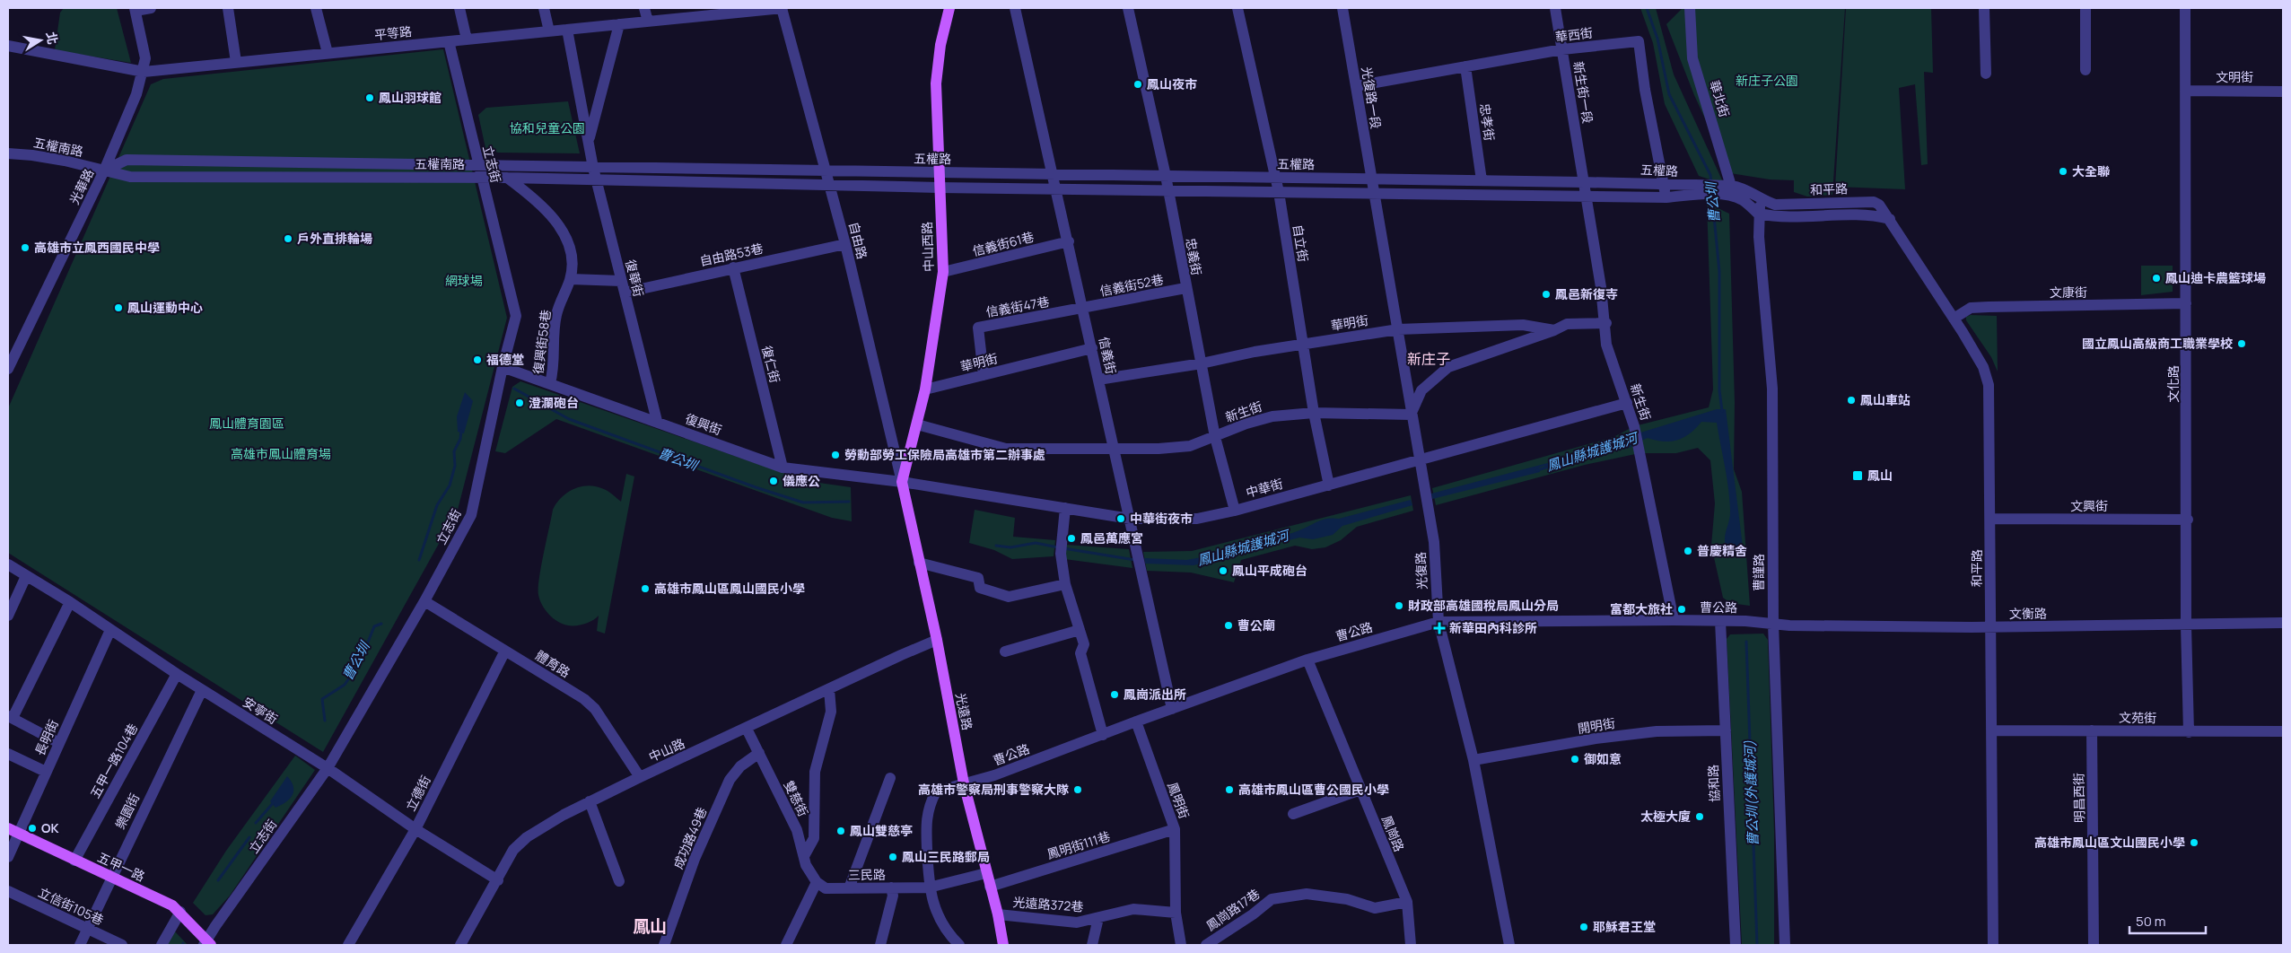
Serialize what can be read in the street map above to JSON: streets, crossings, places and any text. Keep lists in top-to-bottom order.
{
  "streets": {
    "main road": ["中山西路", "光遠路", "五甲一路"],
    "street": [
      "平等路",
      "華西街",
      "文明街",
      "新生街一段",
      "光復路一段",
      "華北街",
      "忠孝街",
      "五權南路",
      "五權路",
      "立志街",
      "光華路",
      "和平路",
      "自由路",
      "自立街",
      "信義街61巷",
      "自由路53巷",
      "忠義街",
      "復華街",
      "信義街52巷",
      "文康街",
      "信義街47巷",
      "華明街",
      "復興街58巷",
      "信義街",
      "復仁街",
      "文化路",
      "新生街",
      "復興街",
      "中華街",
      "文興街",
      "光復路",
      "曹謹路",
      "曹公路",
      "文衡路",
      "體育路",
      "安寧街",
      "文苑街",
      "開明街",
      "長明街",
      "中山路",
      "五甲一路104巷",
      "協和路",
      "立德街",
      "明昌西街",
      "雙慈街",
      "鳳明街",
      "樂園街",
      "鳳崗路",
      "成功路49巷",
      "鳳明街111巷",
      "三民路",
      "光遠路372巷",
      "立信街105巷",
      "鳳崗路17巷"
    ]
  },
  "crossings": [
    ["平等路", "立志街"],
    ["平等路", "光華路"],
    ["平等路", "自由路"],
    ["平等路", "復華街"],
    ["華西街", "新生街一段"],
    ["華西街", "光復路一段"],
    ["華西街", "忠孝街"],
    ["華西街", "五權路"],
    ["文明街", "文化路"],
    ["新生街一段", "五權路"],
    ["新生街一段", "新生街"],
    ["光復路一段", "五權路"],
    ["光復路一段", "光復路"],
    ["華北街", "五權路"],
    ["忠孝街", "五權路"],
    ["五權南路", "五權路"],
    ["五權南路", "立志街"],
    ["五權南路", "光華路"],
    ["五權南路", "自由路"],
    ["五權南路", "復華街"],
    ["五權南路", "復興街58巷"],
    ["五權路", "和平路"],
    ["五權路", "自由路"],
    ["五權路", "自立街"],
    ["五權路", "中山西路"],
    ["五權路", "忠義街"],
    ["五權路", "信義街"],
    ["五權路", "曹謹路"],
    ["立志街", "復興街"],
    ["立志街", "體育路"],
    ["立志街", "安寧街"],
    ["立志街", "五甲一路"],
    ["和平路", "文康街"],
    ["和平路", "文興街"],
    ["和平路", "曹謹路"],
    ["和平路", "文衡路"],
    ["和平路", "文苑街"],
    ["自由路", "中山西路"],
    ["自由路", "自由路53巷"],
    ["自由路", "復興街"],
    ["自由路", "中華街"],
    ["自由路", "光遠路"],
    ["自立街", "華明街"],
    ["自立街", "新生街"],
    ["自立街", "中華街"],
    ["信義街61巷", "中山西路"],
    ["信義街61巷", "信義街"],
    ["中山西路", "華明街"],
    ["中山西路", "新生街"],
    ["中山西路", "復興街"],
    ["中山西路", "中華街"],
    ["中山西路", "光遠路"],
    ["自由路53巷", "復華街"],
    ["自由路53巷", "復興街58巷"],
    ["自由路53巷", "復仁街"],
    ["忠義街", "信義街52巷"],
    ["忠義街", "華明街"],
    ["忠義街", "新生街"],
    ["忠義街", "中華街"],
    ["復華街", "復興街"],
    ["信義街52巷", "信義街47巷"],
    ["信義街52巷", "信義街"],
    ["文康街", "文化路"],
    ["信義街47巷", "華明街"],
    ["信義街47巷", "信義街"],
    ["華明街", "信義街"],
    ["華明街", "新生街"],
    ["華明街", "光復路"],
    ["復興街58巷", "復興街"],
    ["信義街", "新生街"],
    ["信義街", "中華街"],
    ["信義街", "曹公路"],
    ["復仁街", "復興街"],
    ["文化路", "文興街"],
    ["文化路", "文衡路"],
    ["文化路", "文苑街"],
    ["新生街", "中華街"],
    ["新生街", "光復路"],
    ["新生街", "曹公路"],
    ["復興街", "中華街"],
    ["復興街", "光遠路"],
    ["中華街", "光復路"],
    ["中華街", "光遠路"],
    ["光復路", "曹公路"],
    ["光復路", "開明街"],
    ["曹謹路", "曹公路"],
    ["曹謹路", "文衡路"],
    ["曹公路", "文衡路"],
    ["曹公路", "光遠路"],
    ["曹公路", "協和路"],
    ["曹公路", "鳳明街"],
    ["曹公路", "鳳崗路"],
    ["曹公路", "三民路"],
    ["體育路", "中山路"],
    ["體育路", "立德街"],
    ["安寧街", "長明街"],
    ["安寧街", "中山路"],
    ["安寧街", "五甲一路104巷"],
    ["安寧街", "立德街"],
    ["安寧街", "樂園街"],
    ["光遠路", "中山路"],
    ["光遠路", "鳳明街111巷"],
    ["光遠路", "三民路"],
    ["光遠路", "光遠路372巷"],
    ["文苑街", "明昌西街"],
    ["開明街", "協和路"],
    ["長明街", "五甲一路"],
    ["中山路", "雙慈街"],
    ["五甲一路104巷", "五甲一路"],
    ["雙慈街", "成功路49巷"],
    ["雙慈街", "三民路"],
    ["鳳明街", "鳳明街111巷"],
    ["鳳明街", "光遠路372巷"],
    ["樂園街", "五甲一路"],
    ["樂園街", "立信街105巷"],
    ["鳳崗路", "鳳崗路17巷"]
  ],
  "districts": ["新庄子", "鳳山"],
  "water": ["曹公圳", "鳳山縣城護城河", "曹公圳(外護城河)"],
  "parks": [
    "新庄子公園",
    "協和兒童公園",
    "網球場",
    "鳳山體育園區",
    "高雄市鳳山體育場"
  ],
  "places": {
    "other": [
      "鳳山夜市",
      "鳳山羽球館",
      "大全聯",
      "戶外直排輪場",
      "高雄市立鳳西國民中學",
      "鳳山迪卡農籃球場",
      "鳳邑新復寺",
      "鳳山運動中心",
      "國立鳳山高級商工職業學校",
      "福德堂",
      "鳳山車站",
      "澄瀾砲台",
      "勞動部勞工保險局高雄市第二辦事處",
      "儀應公",
      "中華街夜市",
      "鳳邑萬應宮",
      "普慶精舍",
      "鳳山平成砲台",
      "高雄市鳳山區鳳山國民小學",
      "財政部高雄國稅局鳳山分局",
      "富都大旅社",
      "曹公廟",
      "鳳崗派出所",
      "御如意",
      "高雄市警察局刑事警察大隊",
      "高雄市鳳山區曹公國民小學",
      "太極大廈",
      "OK",
      "鳳山雙慈亭",
      "高雄市鳳山區文山國民小學",
      "鳳山三民路郵局",
      "耶穌君王堂"
    ],
    "transit": ["鳳山"],
    "health": ["新華田內科診所"]
  },
  "scale_bar": "50 m",
  "north": "right"
}
